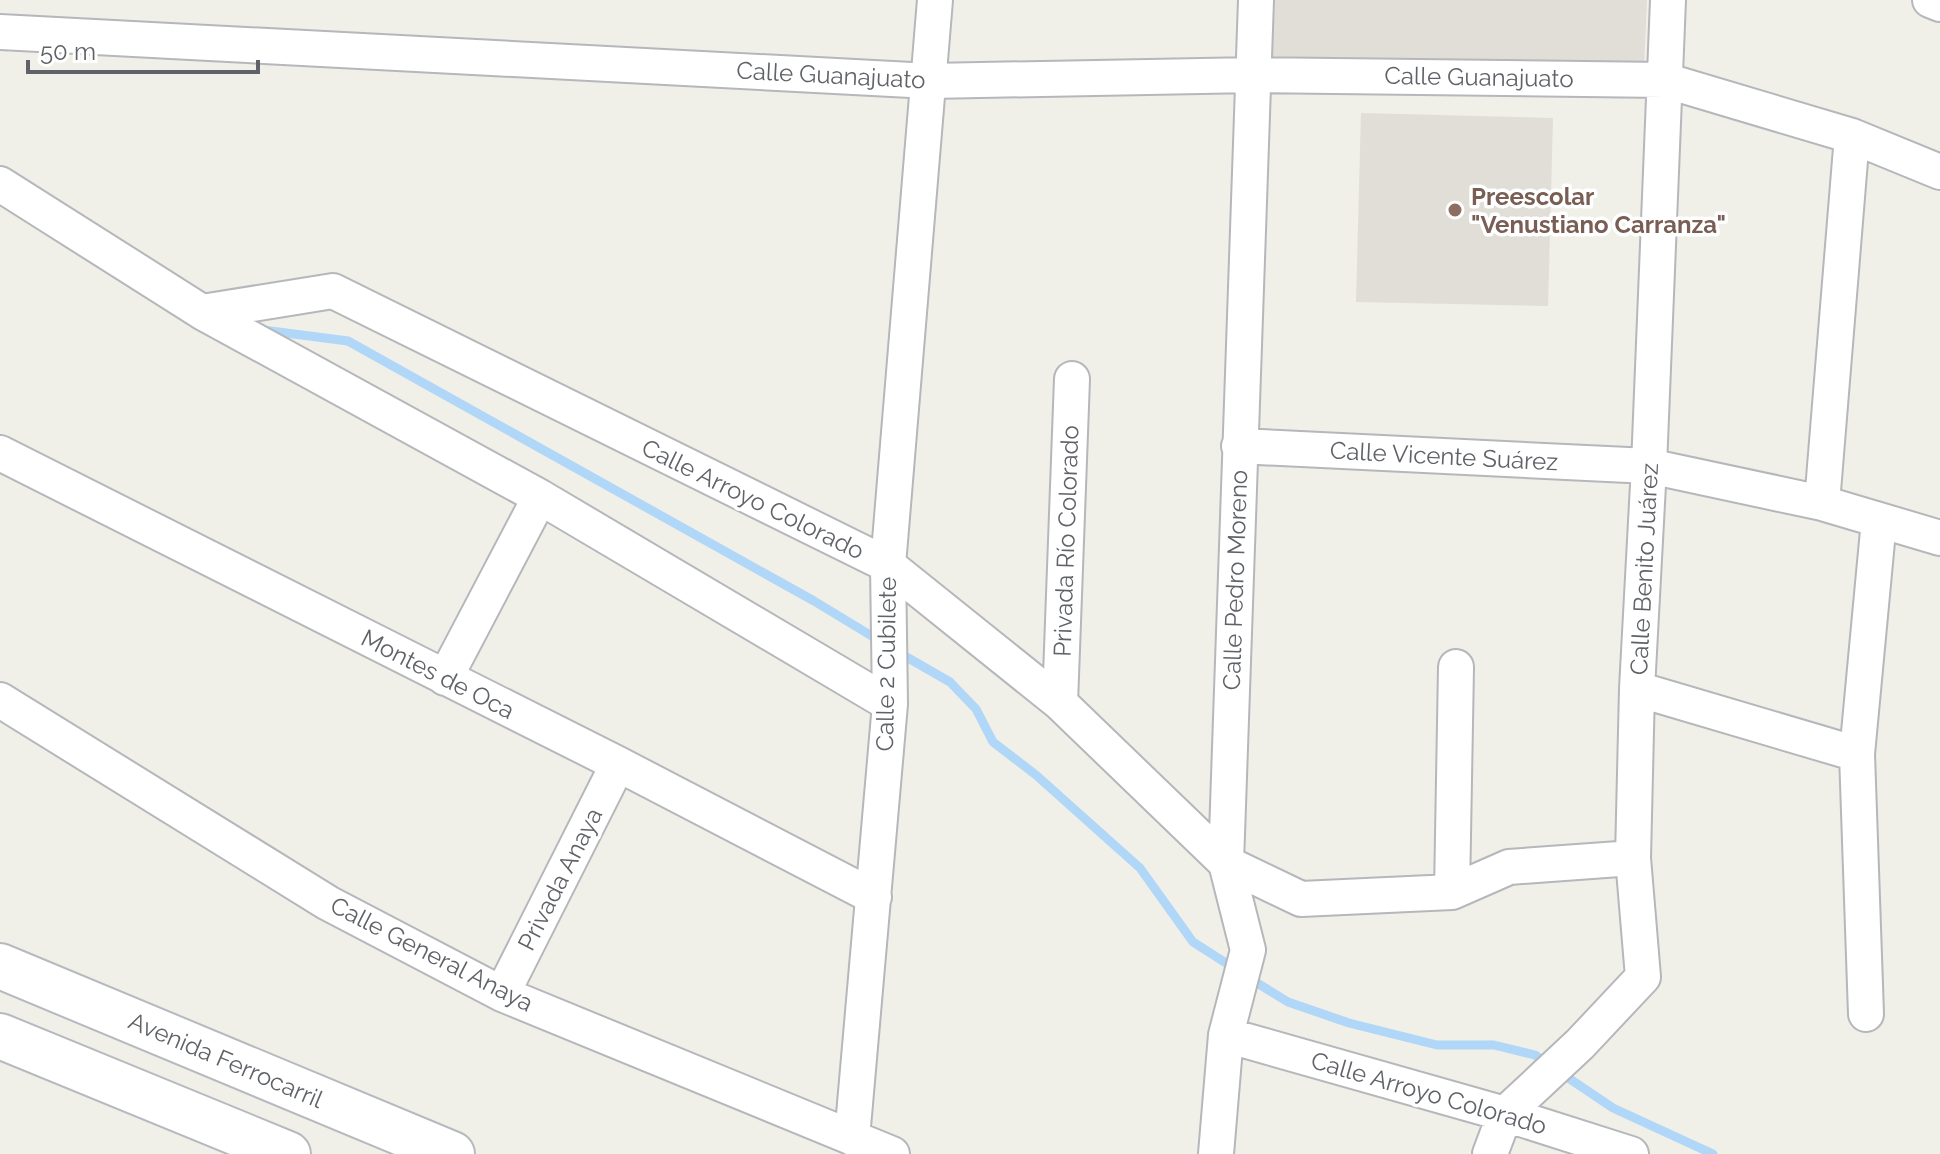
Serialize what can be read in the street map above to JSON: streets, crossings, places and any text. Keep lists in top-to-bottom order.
{
  "streets": {
    "street": [
      "Calle Guanajuato",
      "Calle Vicente Suárez",
      "Calle Arroyo Colorado",
      "Privada Río Colorado",
      "Calle Benito Juárez",
      "Calle Pedro Moreno",
      "Calle 2 Cubilete",
      "Montes de Oca",
      "Privada Anaya",
      "Calle General Anaya",
      "Avenida Ferrocarril"
    ]
  },
  "crossings": [
    ["Calle Guanajuato", "Calle Benito Juárez"],
    ["Calle Guanajuato", "Calle Pedro Moreno"],
    ["Calle Guanajuato", "Calle 2 Cubilete"],
    ["Calle Vicente Suárez", "Calle Benito Juárez"],
    ["Calle Vicente Suárez", "Calle Pedro Moreno"],
    ["Calle Arroyo Colorado", "Privada Río Colorado"],
    ["Calle Arroyo Colorado", "Calle Benito Juárez"],
    ["Calle Arroyo Colorado", "Calle Pedro Moreno"],
    ["Calle Arroyo Colorado", "Calle 2 Cubilete"],
    ["Calle 2 Cubilete", "Montes de Oca"],
    ["Calle 2 Cubilete", "Calle General Anaya"],
    ["Montes de Oca", "Privada Anaya"],
    ["Privada Anaya", "Calle General Anaya"]
  ],
  "places": ["Preescolar \"Venustiano Carranza\""],
  "scale_bar": "50 m"
}
